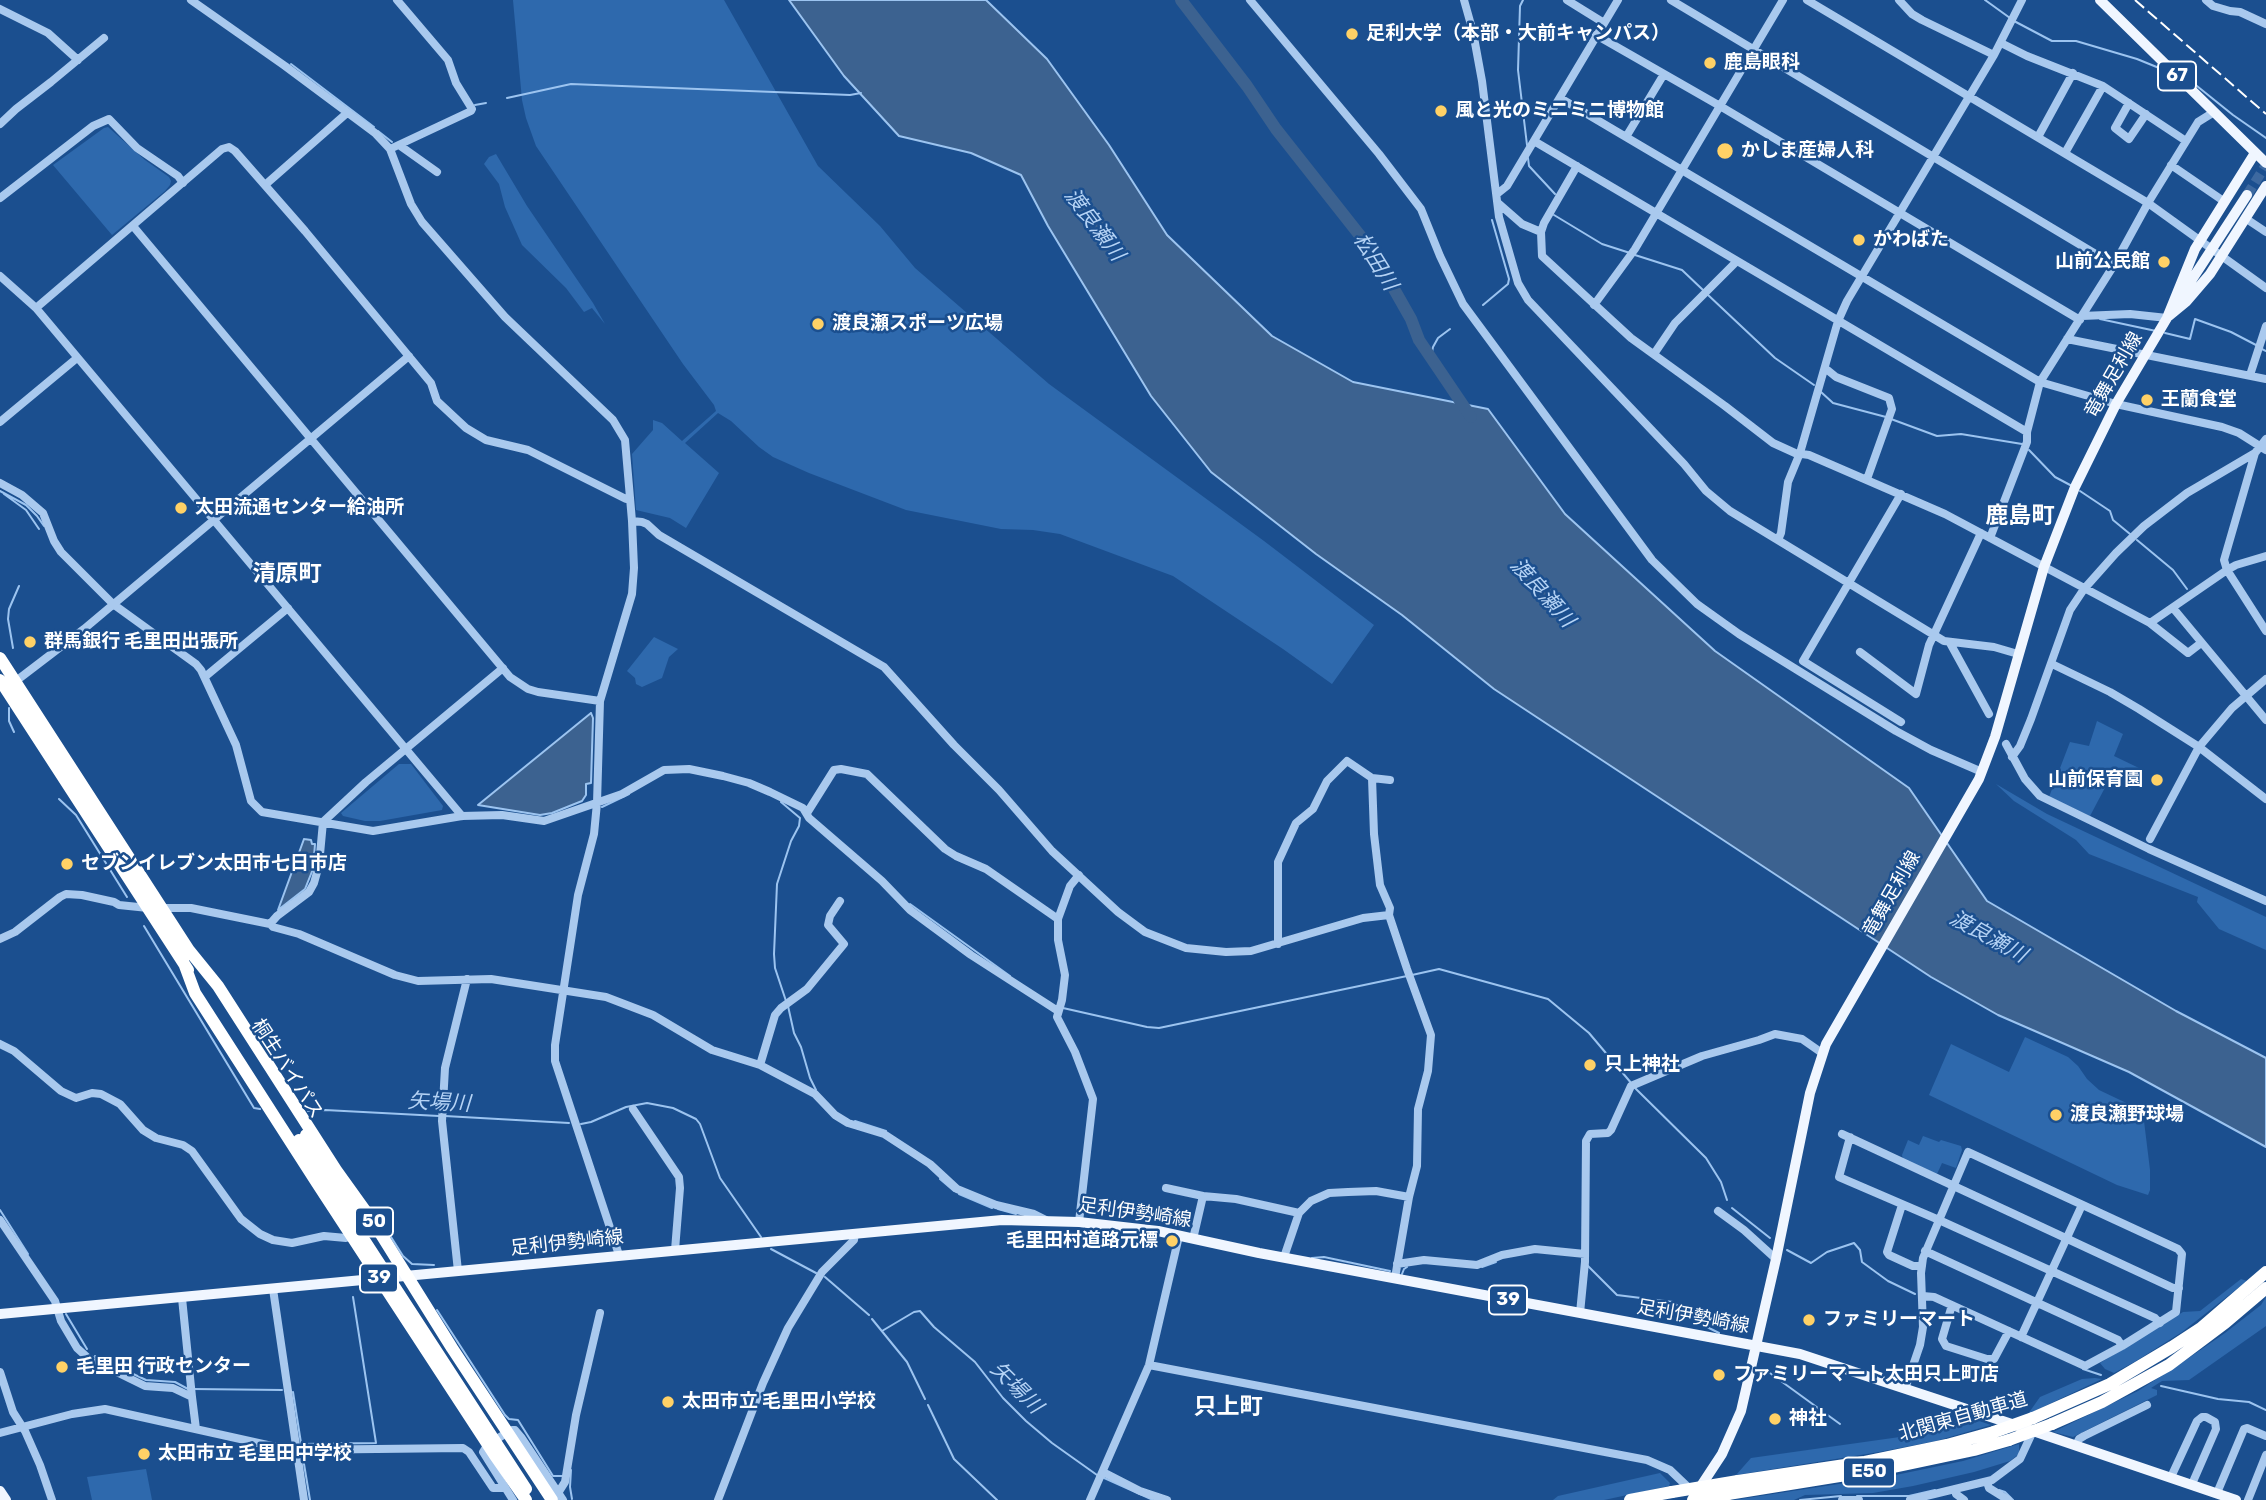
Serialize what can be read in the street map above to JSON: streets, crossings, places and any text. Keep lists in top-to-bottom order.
{
  "streets": {
    "highway": [
      "桐生バイパス",
      "50",
      "北関東自動車道",
      "E50"
    ],
    "main road": [
      "67",
      "竜舞足利線",
      "足利伊勢崎線",
      "39"
    ]
  },
  "crossings": [
    ["67", "竜舞足利線"],
    ["竜舞足利線", "足利伊勢崎線"],
    ["竜舞足利線", "北関東自動車道"],
    ["桐生バイパス", "50"],
    ["足利伊勢崎線", "50"],
    ["足利伊勢崎線", "北関東自動車道"]
  ],
  "districts": ["鹿島町", "清原町", "只上町"],
  "water": ["渡良瀬川", "松田川", "矢場川"],
  "places": [
    "足利大学（本部・大前キャンパス）",
    "鹿島眼科",
    "風と光のミニミニ博物館",
    "かしま産婦人科",
    "かわばた",
    "山前公民館",
    "渡良瀬スポーツ広場",
    "王蘭食堂",
    "太田流通センター給油所",
    "群馬銀行 毛里田出張所",
    "山前保育園",
    "セブンイレブン太田市七日市店",
    "只上神社",
    "渡良瀬野球場",
    "毛里田村道路元標",
    "ファミリーマート",
    "毛里田 行政センター",
    "ファミリーマート太田只上町店",
    "太田市立 毛里田小学校",
    "神社",
    "太田市立 毛里田中学校"
  ]
}
